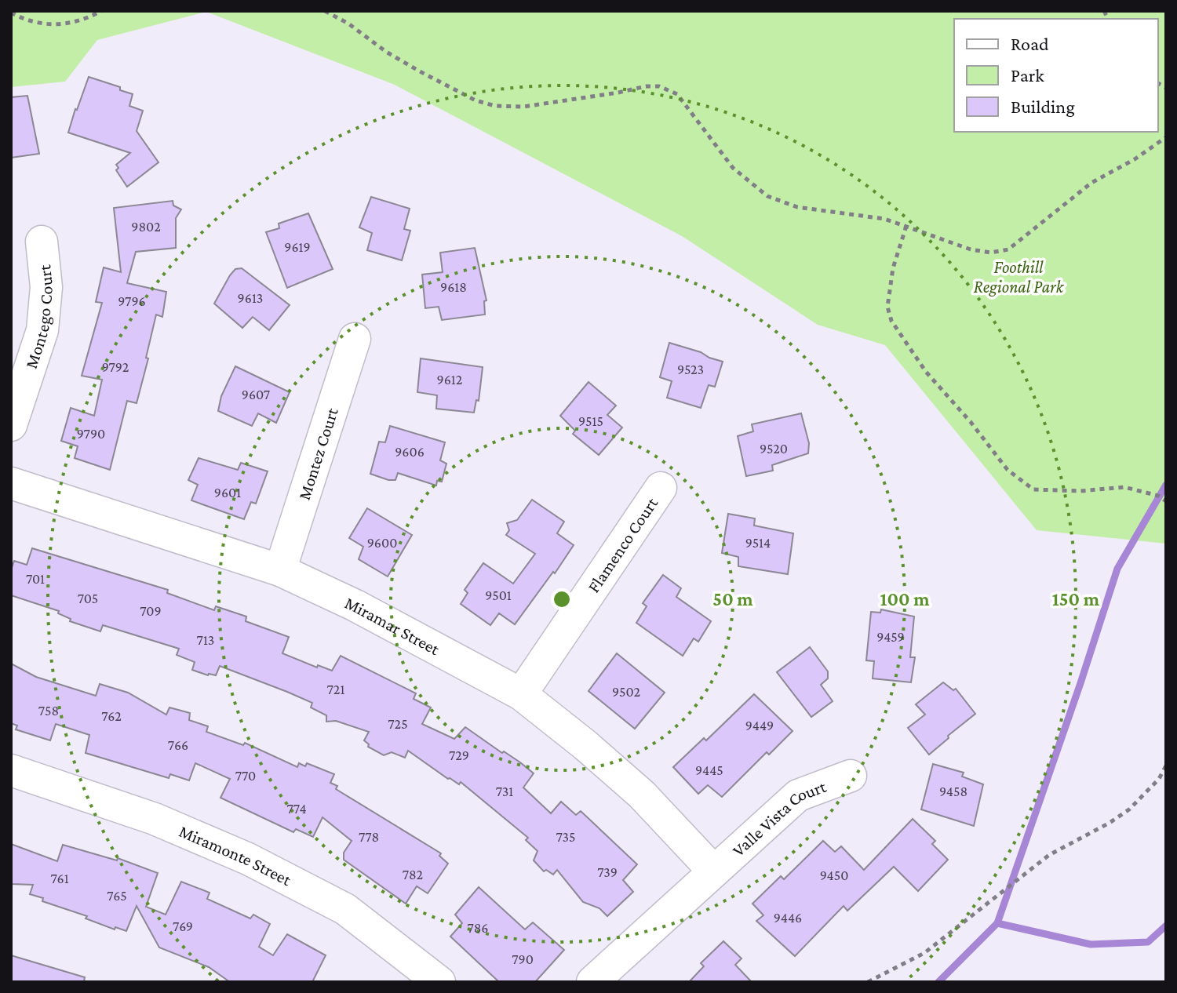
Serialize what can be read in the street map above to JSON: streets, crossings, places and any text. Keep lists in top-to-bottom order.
{
  "streets": {
    "street": [
      "Montego Court",
      "Montez Court",
      "Flamenco Court",
      "Miramar Street",
      "Valle Vista Court",
      "Miramonte Street"
    ]
  },
  "crossings": [
    ["Montez Court", "Miramar Street"],
    ["Flamenco Court", "Miramar Street"],
    ["Miramar Street", "Valle Vista Court"]
  ],
  "parks": ["Foothill Regional Park"],
  "house_numbers": [
    "9802",
    "9619",
    "9618",
    "9613",
    "9796",
    "9792",
    "9523",
    "9612",
    "9607",
    "9515",
    "9790",
    "9520",
    "9606",
    "9601",
    "9600",
    "9514",
    "701",
    "9501",
    "705",
    "709",
    "9459",
    "713",
    "721",
    "9502",
    "758",
    "762",
    "725",
    "9449",
    "766",
    "729",
    "9445",
    "770",
    "731",
    "9458",
    "774",
    "778",
    "735",
    "739",
    "782",
    "9450",
    "761",
    "765",
    "9446",
    "769",
    "786",
    "790"
  ],
  "legend": ["Road", "Park", "Building"],
  "rings": ["50 m", "100 m", "150 m"]
}
